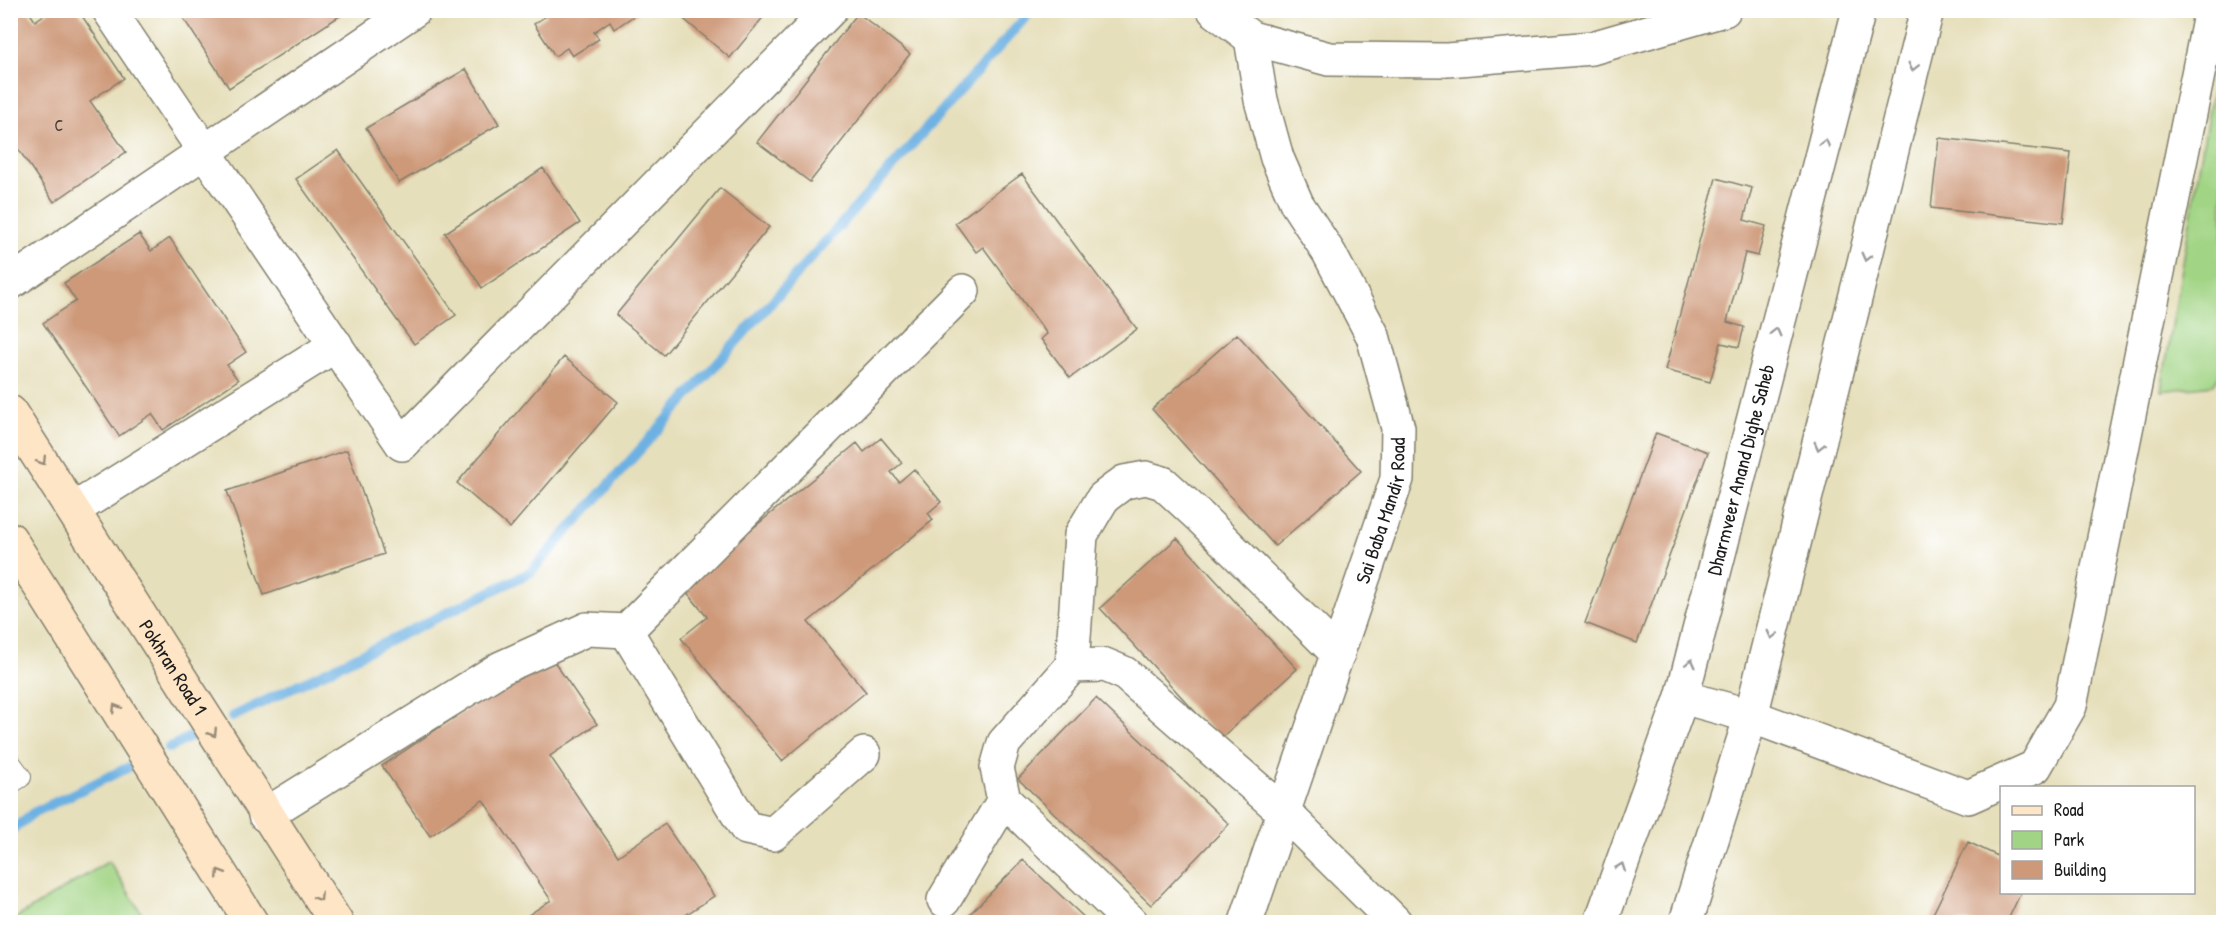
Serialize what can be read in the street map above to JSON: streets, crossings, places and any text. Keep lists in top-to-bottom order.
{
  "streets": {
    "main road": ["Pokhran Road 1"],
    "street": ["Dharmveer Anand Dighe Saheb", "Sai Baba Mandir Road"]
  },
  "house_numbers": ["C"],
  "legend": ["Road", "Park", "Building"]
}
